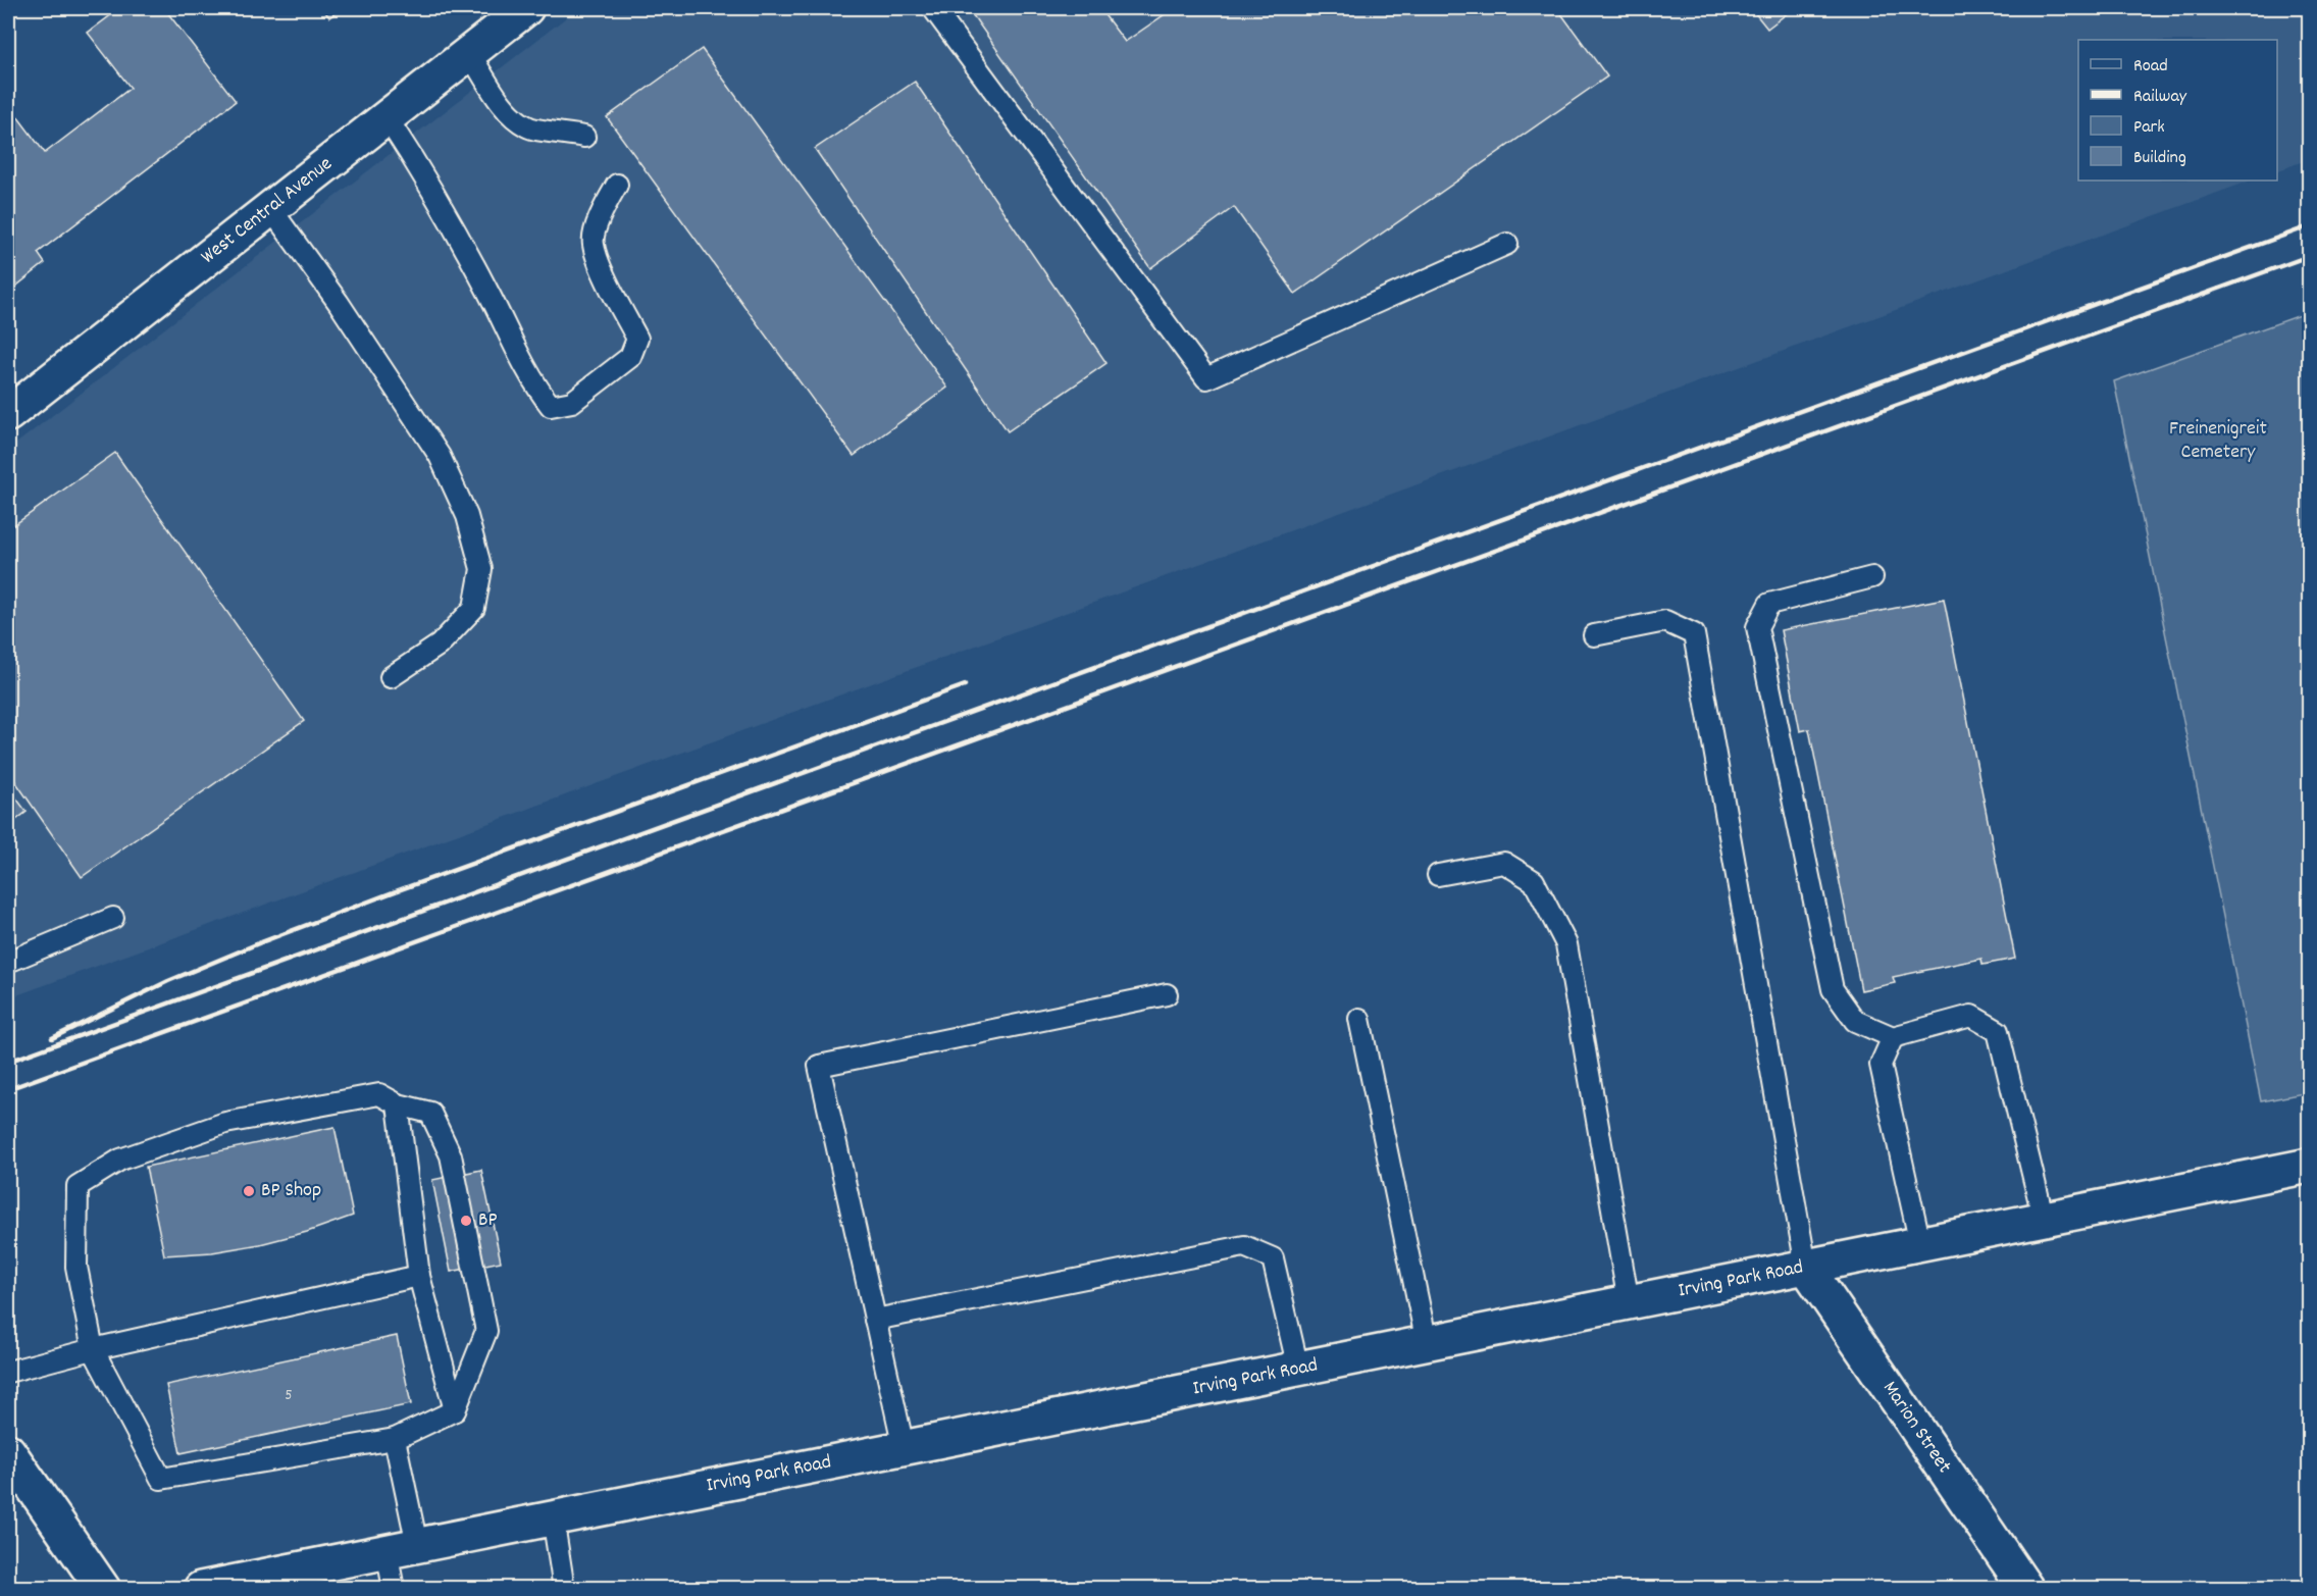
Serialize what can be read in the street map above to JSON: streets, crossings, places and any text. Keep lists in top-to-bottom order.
{
  "streets": {
    "main road": ["West Central Avenue", "Irving Park Road", "Marion Street"]
  },
  "crossings": [
    ["Irving Park Road", "Marion Street"]
  ],
  "parks": ["Freinenigreit Cemetery"],
  "places": ["BP Shop", "BP"],
  "house_numbers": ["5"],
  "legend": [
    "Road",
    "Railway",
    "Park",
    "Building"
  ]
}
